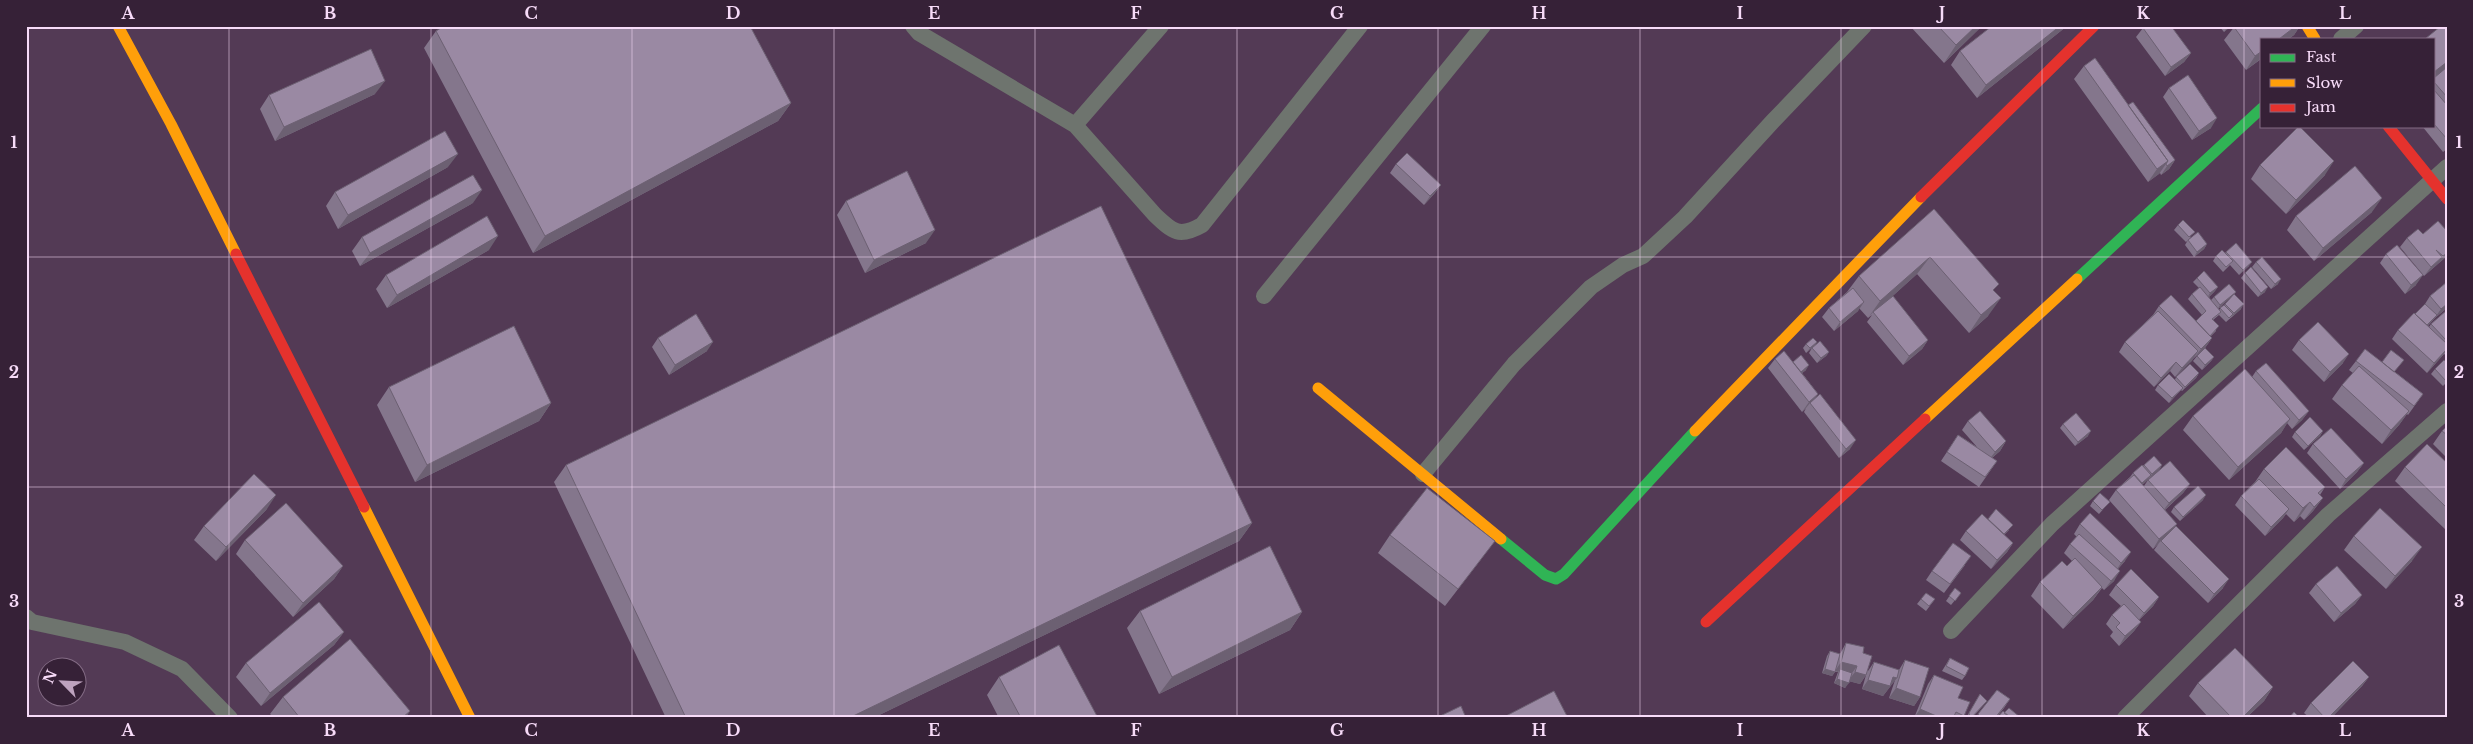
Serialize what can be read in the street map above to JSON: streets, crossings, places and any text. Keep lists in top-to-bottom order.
{
  "legend": ["Fast", "Slow", "Jam"],
  "north": "top left",
  "grid": {
    "columns": [
      "A",
      "B",
      "C",
      "D",
      "E",
      "F",
      "G",
      "H",
      "I",
      "J",
      "K",
      "L"
    ],
    "rows": ["1", "2", "3"]
  }
}
